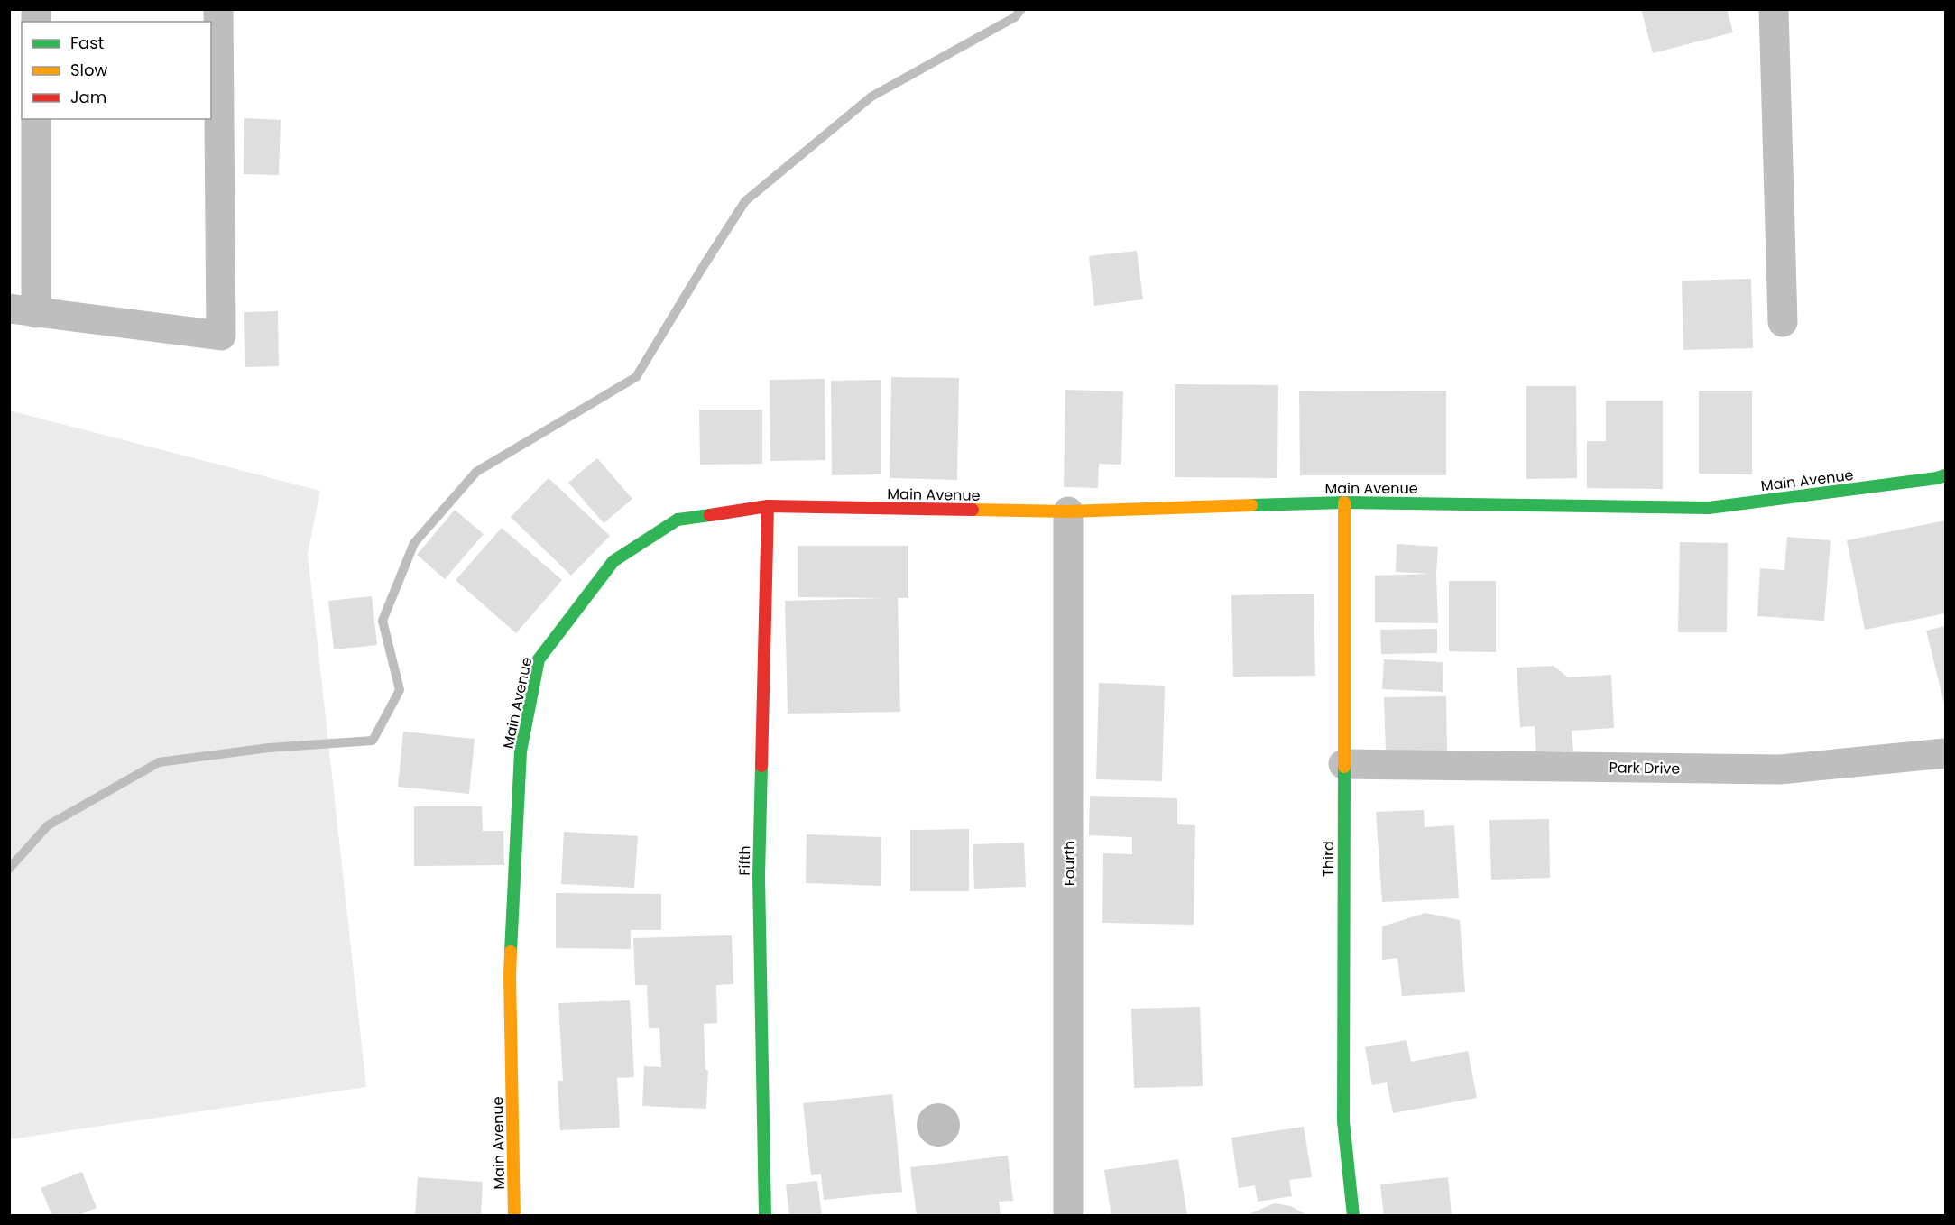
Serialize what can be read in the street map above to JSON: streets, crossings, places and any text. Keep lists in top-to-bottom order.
{
  "streets": {
    "street": [
      "Main Avenue",
      "Park Drive",
      "Third",
      "Fifth",
      "Fourth"
    ]
  },
  "crossings": [
    ["Main Avenue", "Third"],
    ["Main Avenue", "Fifth"],
    ["Main Avenue", "Fourth"],
    ["Park Drive", "Third"]
  ],
  "legend": ["Fast", "Slow", "Jam"]
}
